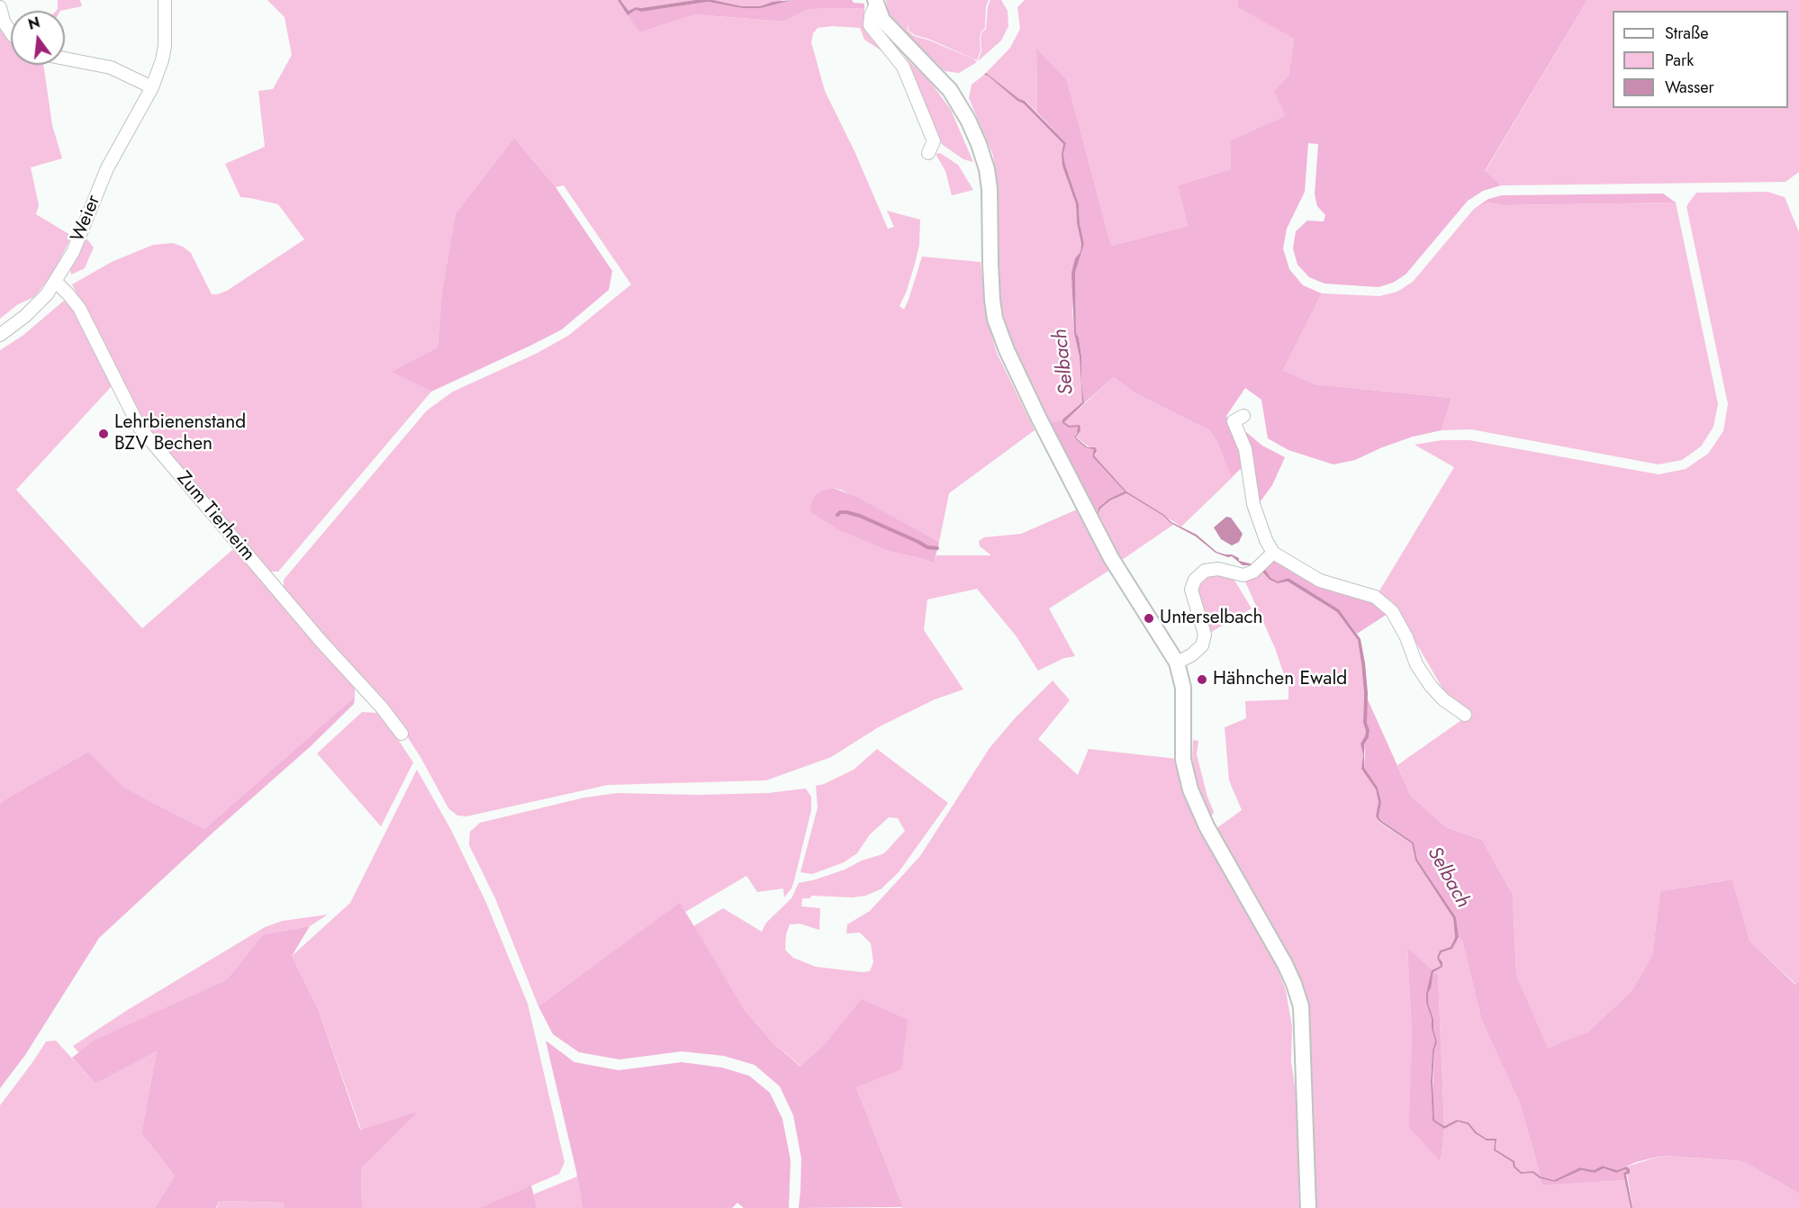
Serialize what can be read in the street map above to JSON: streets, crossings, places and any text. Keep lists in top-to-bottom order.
{
  "streets": {
    "street": ["Weier", "Zum Tierheim"]
  },
  "crossings": [
    ["Weier", "Zum Tierheim"]
  ],
  "water": ["Selbach"],
  "places": ["Lehrbienenstand BZV Bechen", "Unterselbach", "Hähnchen Ewald"],
  "legend": ["Straße", "Park", "Wasser"],
  "north": "top"
}
